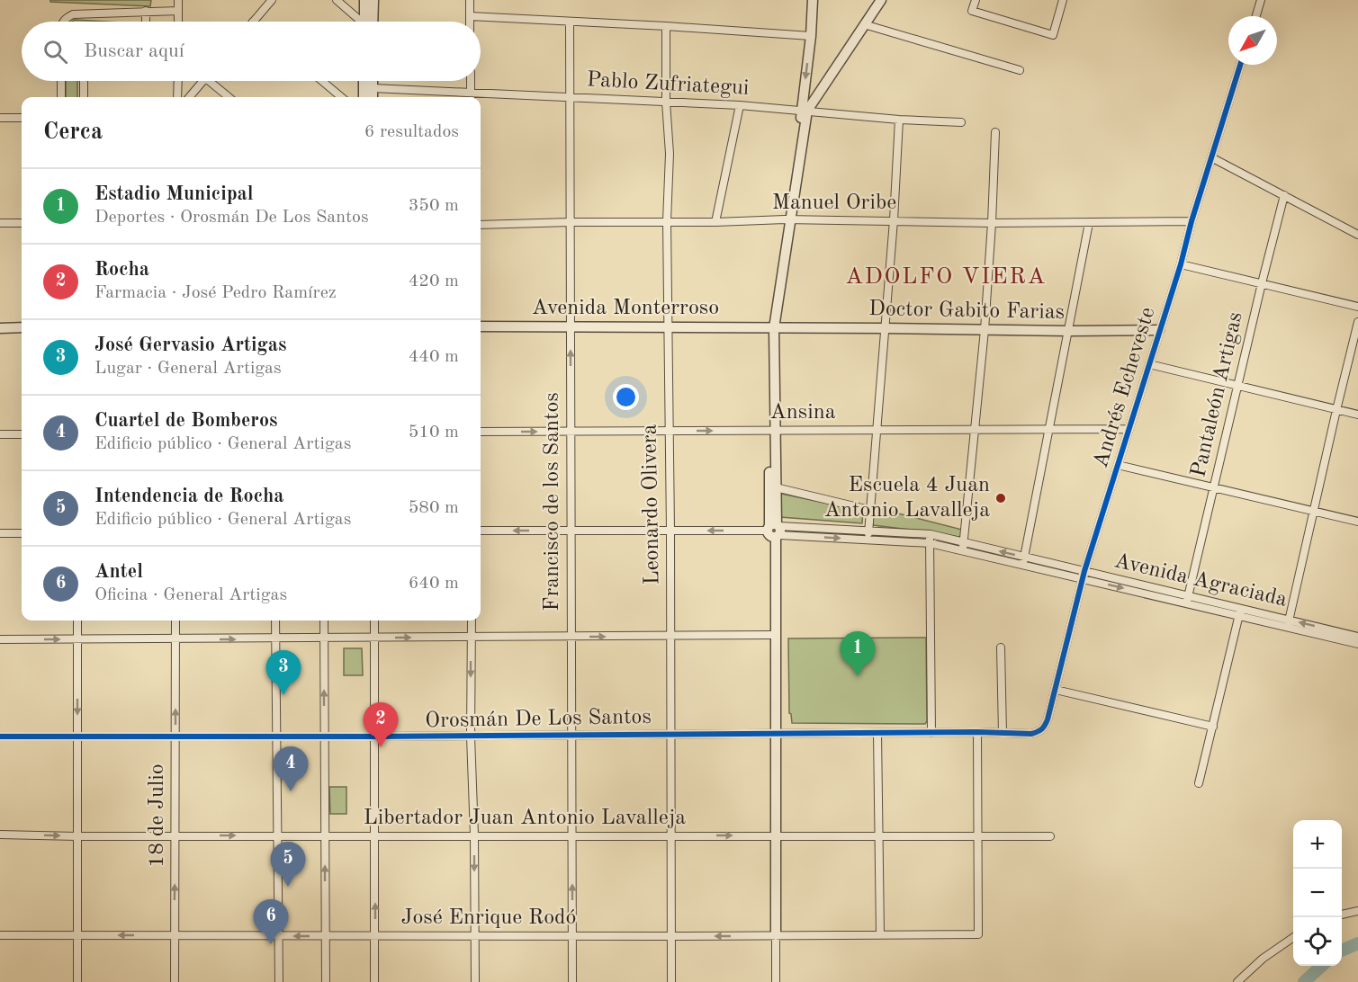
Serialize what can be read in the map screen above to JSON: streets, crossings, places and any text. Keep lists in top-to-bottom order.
{
  "streets": {
    "street": [
      "Pablo Zufriategui",
      "Manuel Oribe",
      "Avenida Monterroso",
      "Doctor Gabito Farias",
      "Andrés Echeveste",
      "Pantaleón Artigas",
      "Ansina",
      "Francisco de los Santos",
      "Leonardo Olivera",
      "Avenida Agraciada",
      "Orosmán De Los Santos",
      "18 de Julio",
      "Libertador Juan Antonio Lavalleja",
      "José Enrique Rodó"
    ]
  },
  "crossings": [
    ["Pablo Zufriategui", "Francisco de los Santos"],
    ["Pablo Zufriategui", "Leonardo Olivera"],
    ["Manuel Oribe", "Andrés Echeveste"],
    ["Manuel Oribe", "Francisco de los Santos"],
    ["Manuel Oribe", "Leonardo Olivera"],
    ["Avenida Monterroso", "Doctor Gabito Farias"],
    ["Avenida Monterroso", "Francisco de los Santos"],
    ["Avenida Monterroso", "Leonardo Olivera"],
    ["Doctor Gabito Farias", "Andrés Echeveste"],
    ["Andrés Echeveste", "Ansina"],
    ["Andrés Echeveste", "Avenida Agraciada"],
    ["Andrés Echeveste", "Orosmán De Los Santos"],
    ["Pantaleón Artigas", "Avenida Agraciada"],
    ["Ansina", "Francisco de los Santos"],
    ["Ansina", "Leonardo Olivera"],
    ["Francisco de los Santos", "Orosmán De Los Santos"],
    ["Francisco de los Santos", "Libertador Juan Antonio Lavalleja"],
    ["Francisco de los Santos", "José Enrique Rodó"],
    ["Leonardo Olivera", "Orosmán De Los Santos"],
    ["Leonardo Olivera", "Libertador Juan Antonio Lavalleja"],
    ["Leonardo Olivera", "José Enrique Rodó"],
    ["Orosmán De Los Santos", "18 de Julio"],
    ["18 de Julio", "Libertador Juan Antonio Lavalleja"],
    ["18 de Julio", "José Enrique Rodó"],
    ["Libertador Juan Antonio Lavalleja", "José Enrique Rodó"]
  ],
  "one_way": ["18 de Julio"],
  "districts": ["ADOLFO VIERA"],
  "places": ["Escuela 4 Juan Antonio Lavalleja"],
  "north": "bottom left",
  "page": {
    "search": "Buscar aquí",
    "heading": ["Cerca", "6 resultados"],
    "list": [
      {
        "mark": "1",
        "name": "Estadio Municipal",
        "note": "Deportes · Orosmán De Los Santos",
        "value": "350 m"
      },
      {
        "mark": "2",
        "name": "Rocha",
        "note": "Farmacia · José Pedro Ramírez",
        "value": "420 m"
      },
      {
        "mark": "3",
        "name": "José Gervasio Artigas",
        "note": "Lugar · General Artigas",
        "value": "440 m"
      },
      {
        "mark": "4",
        "name": "Cuartel de Bomberos",
        "note": "Edificio público · General Artigas",
        "value": "510 m"
      },
      {
        "mark": "5",
        "name": "Intendencia de Rocha",
        "note": "Edificio público · General Artigas",
        "value": "580 m"
      },
      {
        "mark": "6",
        "name": "Antel",
        "note": "Oficina · General Artigas",
        "value": "640 m"
      }
    ],
    "pins": [
      "1",
      "3",
      "2",
      "4",
      "5",
      "6"
    ],
    "map_buttons": ["+", "−"]
  }
}
